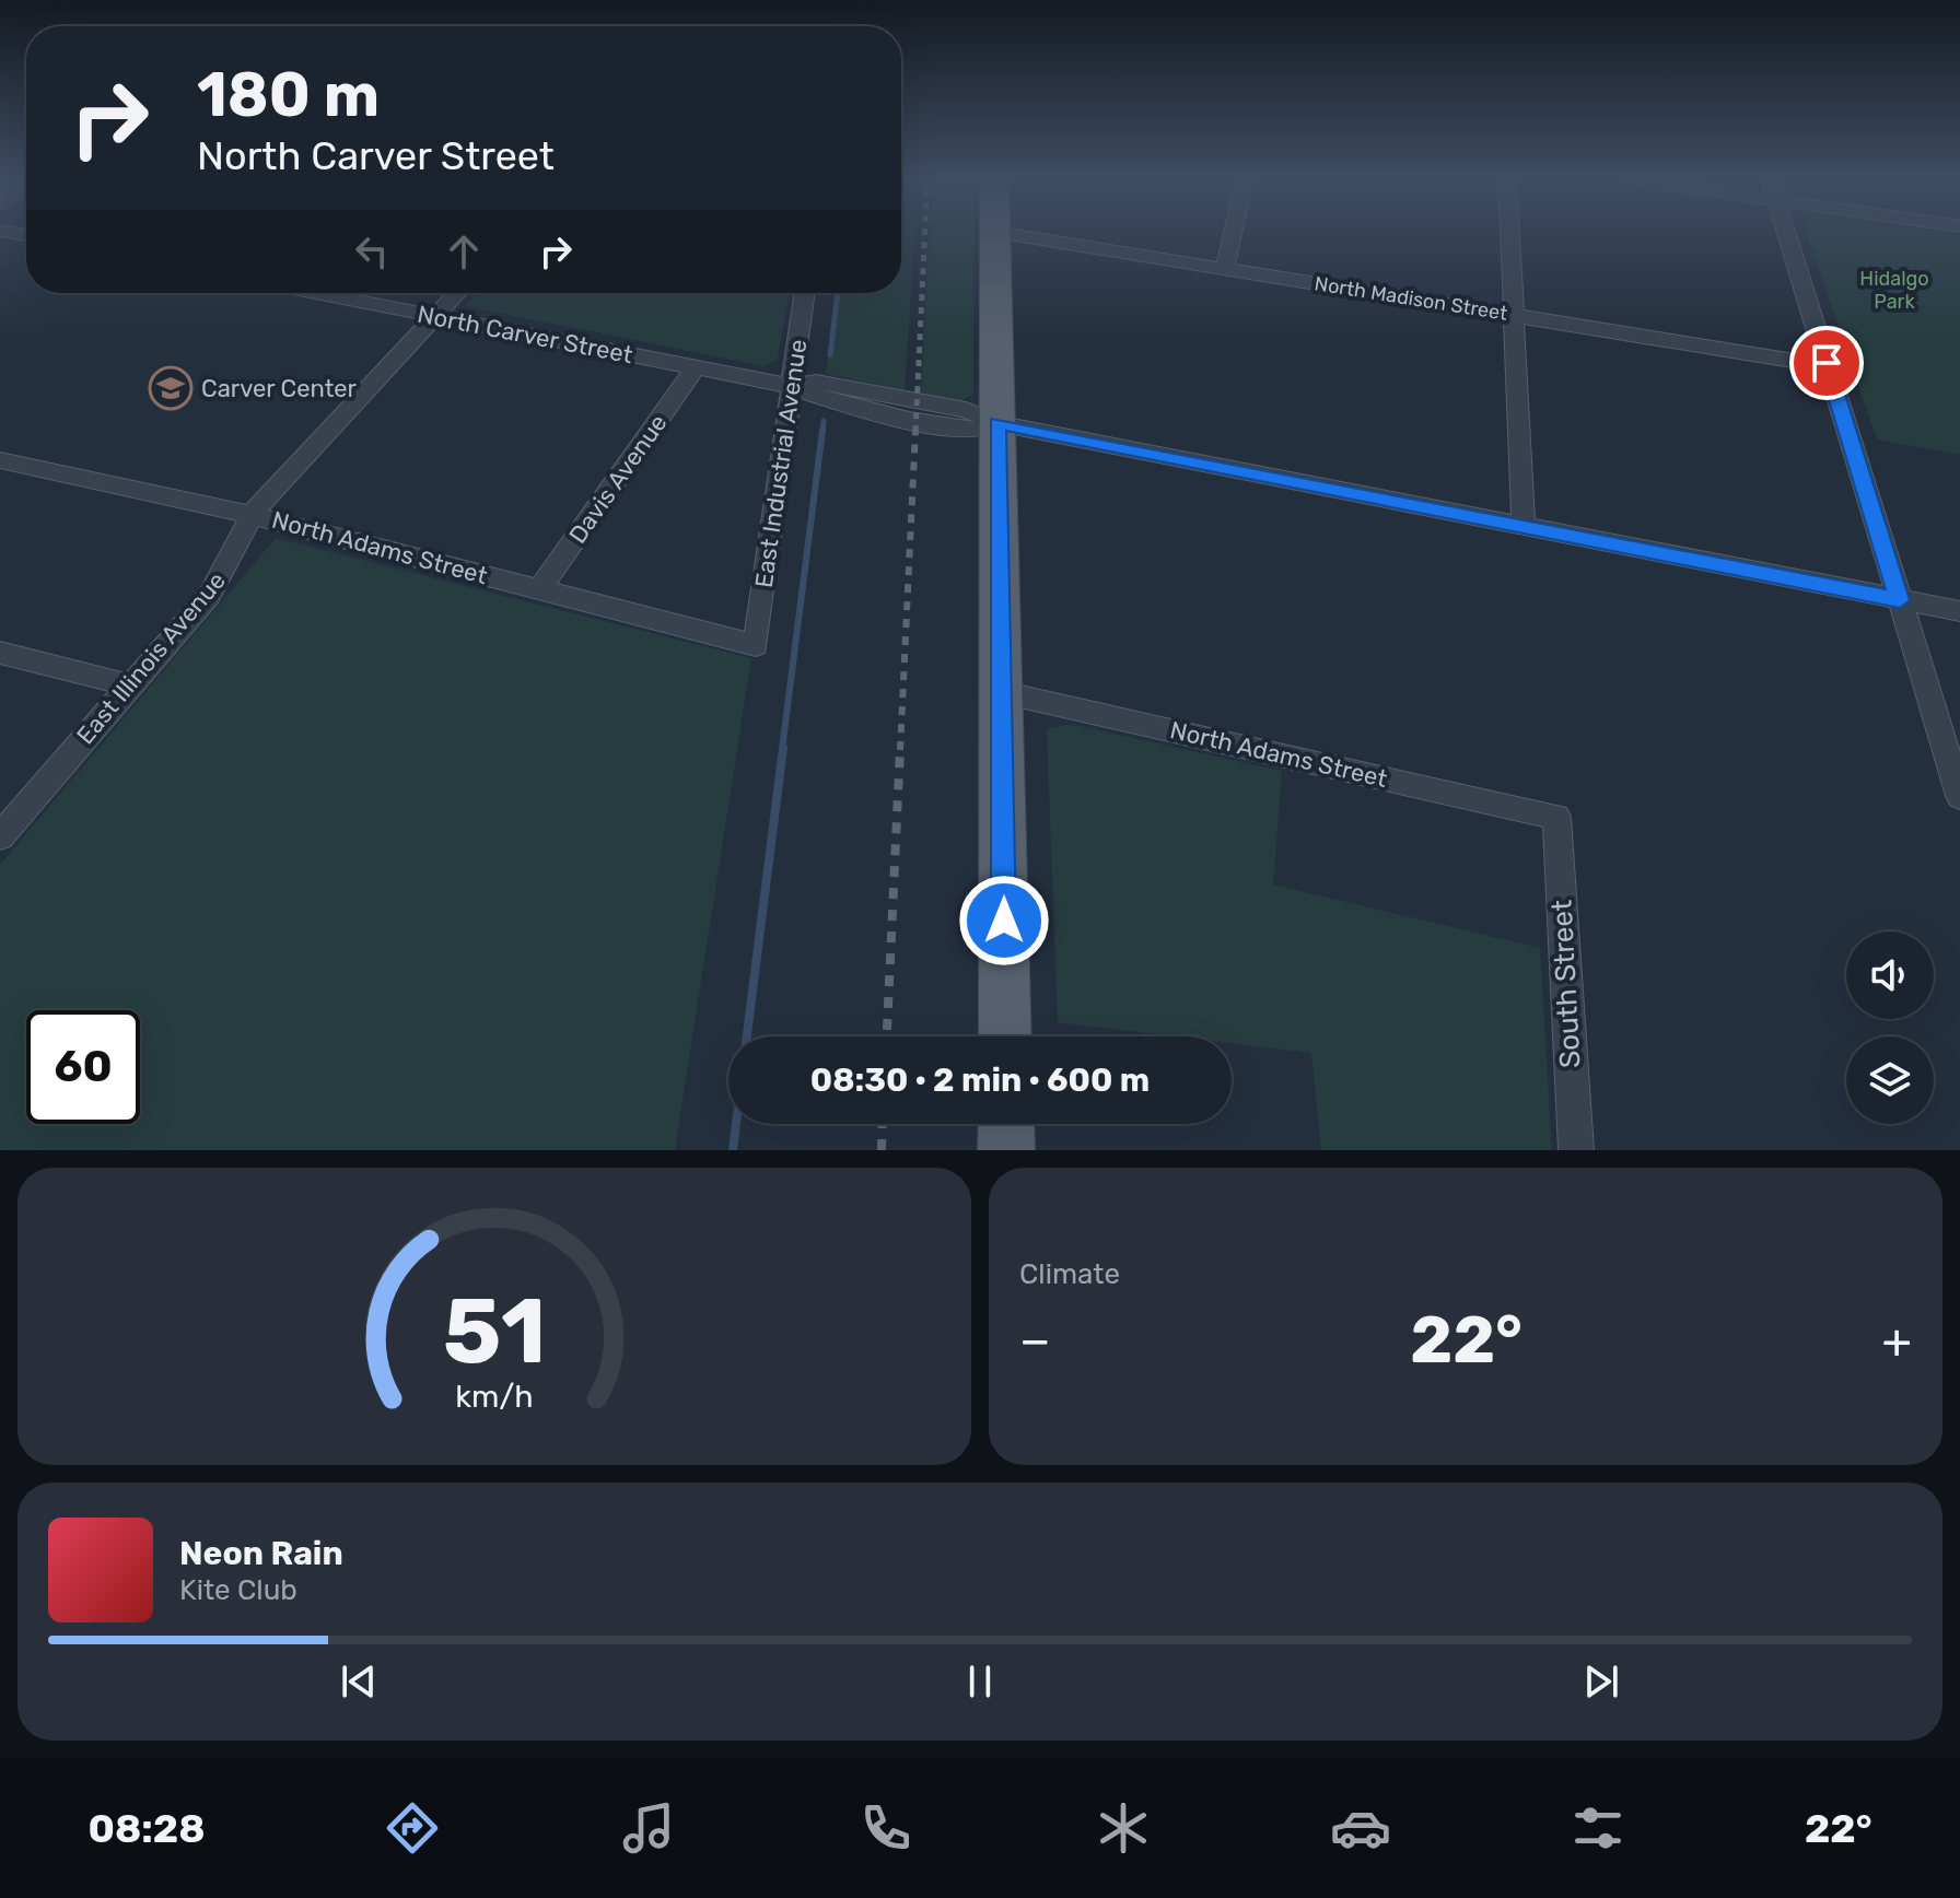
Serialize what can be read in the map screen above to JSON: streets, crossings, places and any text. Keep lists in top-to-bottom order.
{
  "streets": {
    "street": [
      "North Madison Street",
      "North Carver Street",
      "East Industrial Avenue",
      "Davis Avenue",
      "North Adams Street",
      "East Illinois Avenue",
      "South Street"
    ]
  },
  "crossings": [
    ["North Carver Street", "East Industrial Avenue"],
    ["North Carver Street", "Davis Avenue"],
    ["North Carver Street", "East Illinois Avenue"],
    ["East Industrial Avenue", "North Adams Street"],
    ["Davis Avenue", "North Adams Street"],
    ["North Adams Street", "East Illinois Avenue"],
    ["North Adams Street", "South Street"]
  ],
  "parks": ["Hidalgo Park"],
  "places": {
    "school or university": ["Carver Center"]
  },
  "page": {
    "turn": ["180 m", "North Carver Street"],
    "limit": "60",
    "trip": "08:30 · 2 min · 600 m",
    "tile": "Climate",
    "heat": ["−", "22°", "+"],
    "song": ["Neon Rain", "Kite Club"],
    "tabs": ["08:28", "22°"],
    "gauge": ["51", "km/h"]
  }
}
